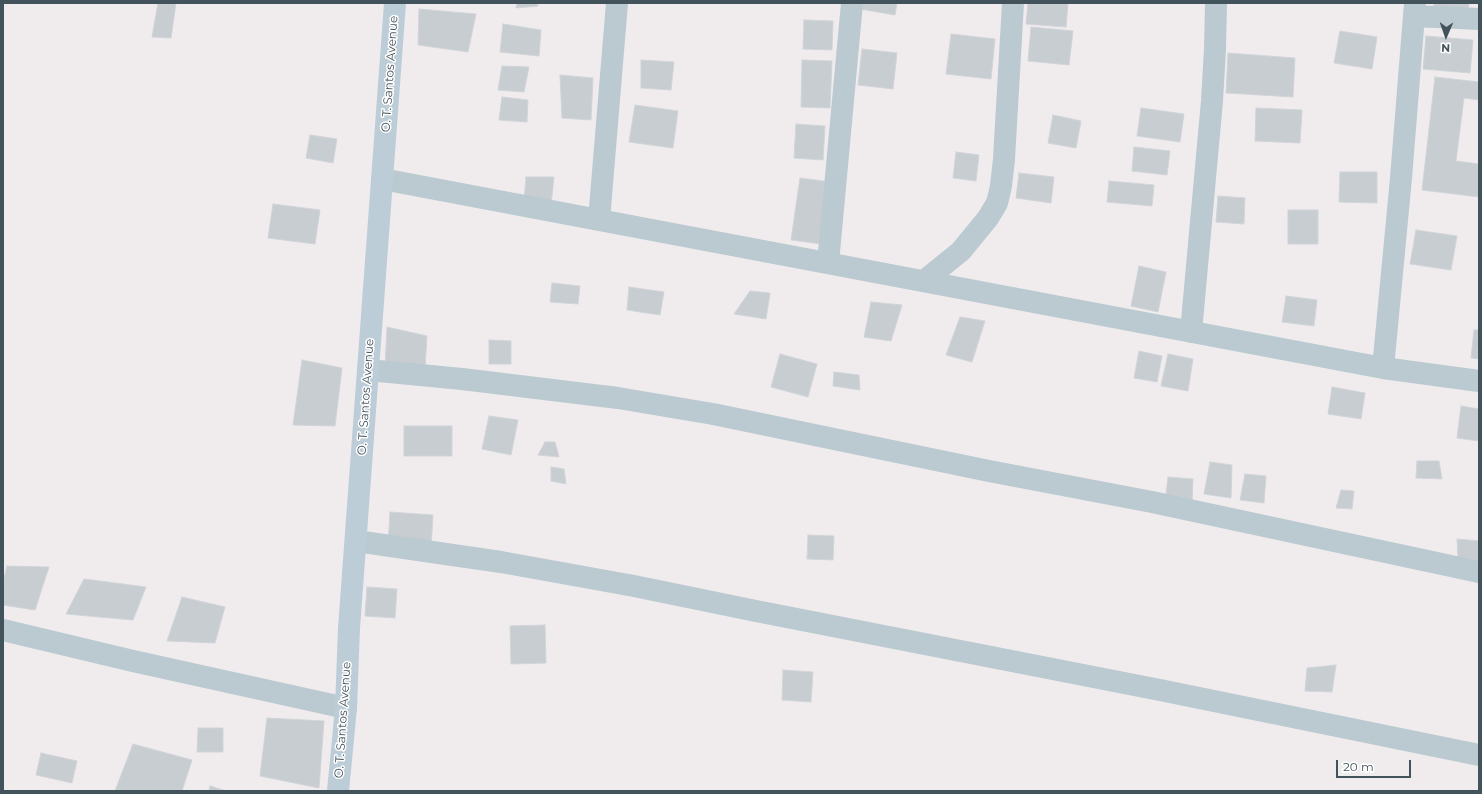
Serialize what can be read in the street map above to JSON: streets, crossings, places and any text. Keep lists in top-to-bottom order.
{
  "streets": {
    "street": ["O. T. Santos Avenue"]
  },
  "scale_bar": "20 m",
  "north": "bottom"
}
